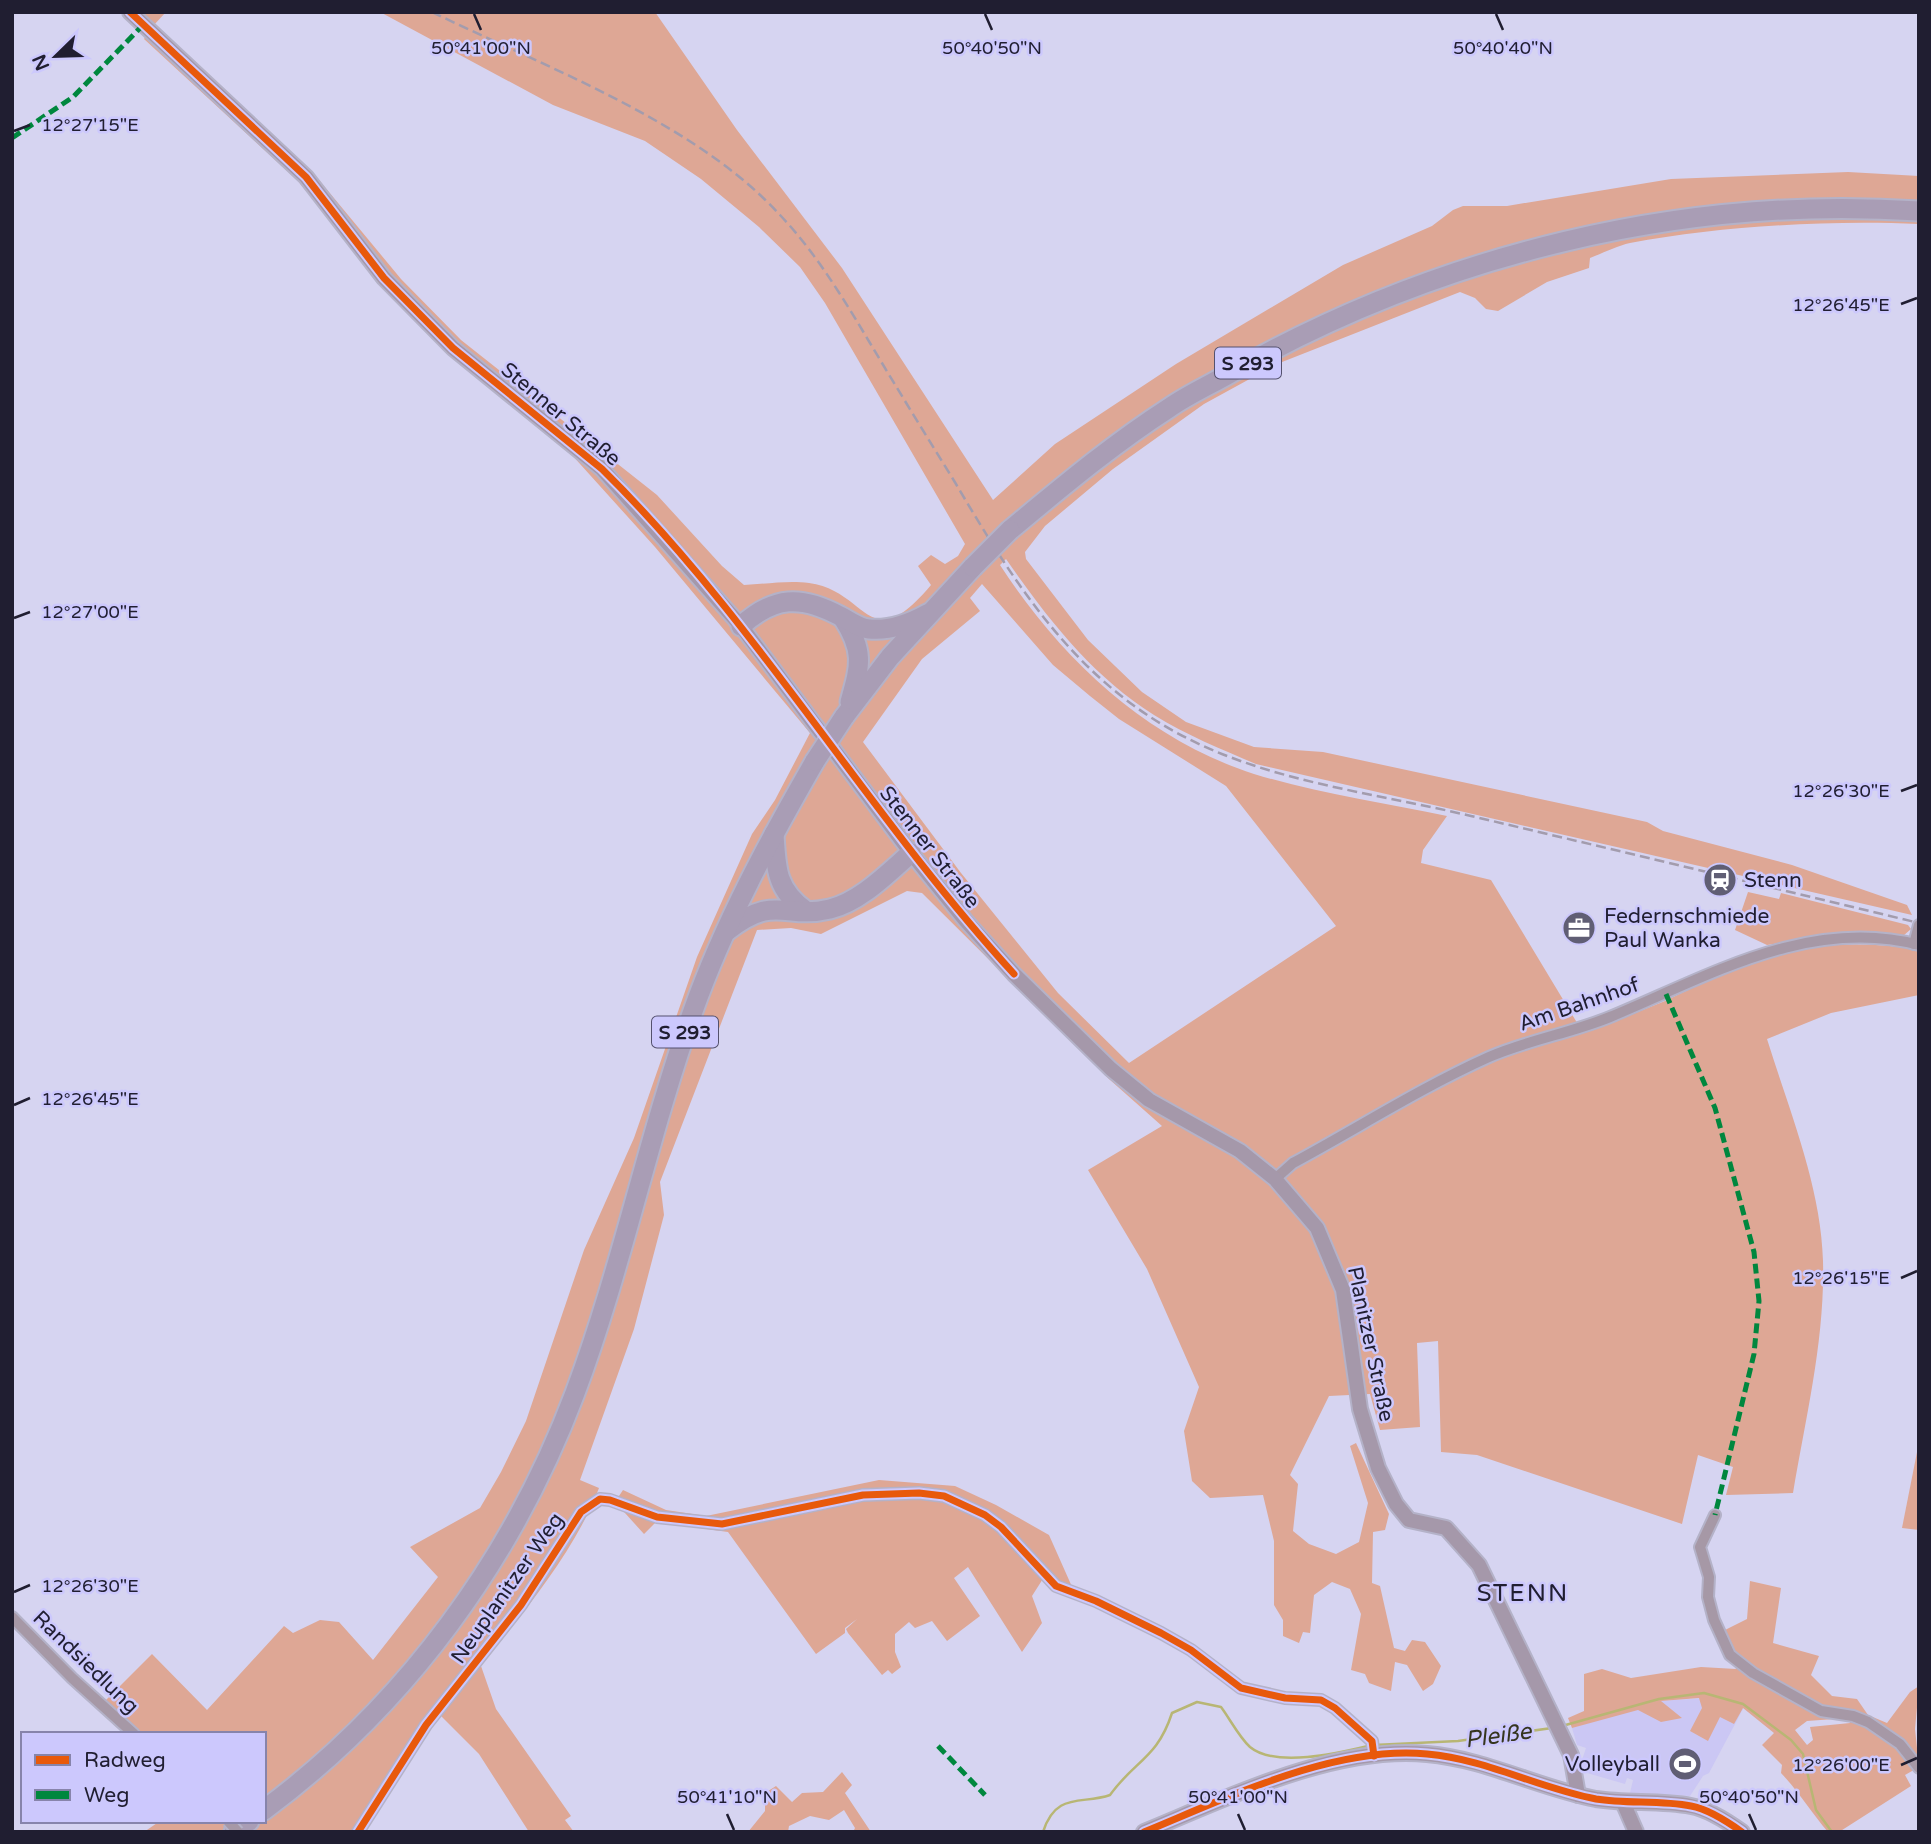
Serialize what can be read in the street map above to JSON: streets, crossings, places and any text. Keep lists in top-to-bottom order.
{
  "streets": {
    "highway": ["S 293"],
    "street": [
      "Stenner Straße",
      "Am Bahnhof",
      "Planitzer Straße",
      "Neuplanitzer Weg",
      "Randsiedlung"
    ]
  },
  "crossings": [
    ["Stenner Straße", "Planitzer Straße"],
    ["Am Bahnhof", "Planitzer Straße"]
  ],
  "districts": ["STENN"],
  "water": ["Pleiße"],
  "places": {
    "station": ["Stenn"],
    "office": ["Federnschmiede Paul Wanka"],
    "sports": ["Volleyball"]
  },
  "legend": ["Radweg", "Weg"],
  "north": "bottom left",
  "coordinates": [
    "50°41'00\"N",
    "50°40'50\"N",
    "50°40'40\"N",
    "12°27'15\"E",
    "12°26'45\"E",
    "12°27'00\"E",
    "12°26'30\"E",
    "12°26'15\"E",
    "12°26'00\"E",
    "50°41'10\"N"
  ]
}
